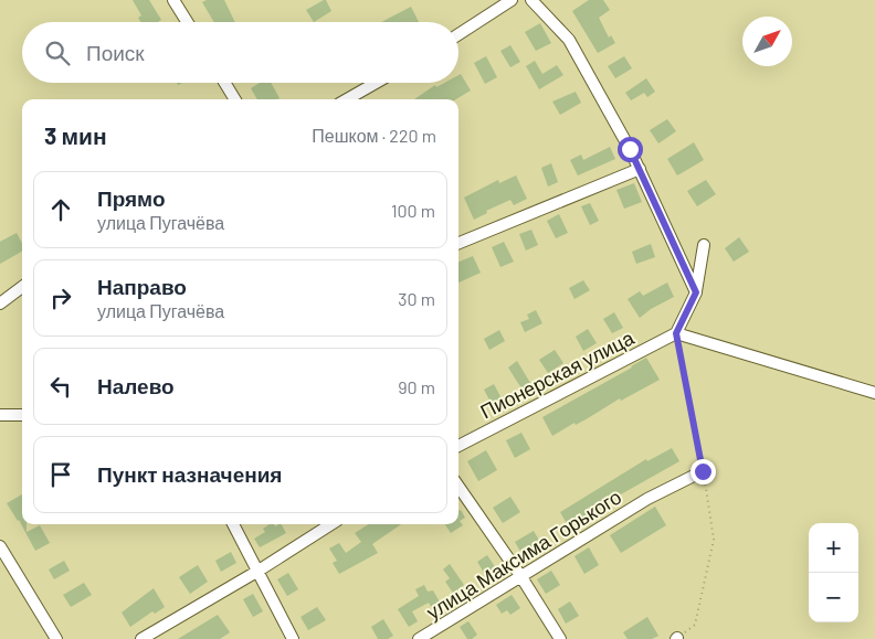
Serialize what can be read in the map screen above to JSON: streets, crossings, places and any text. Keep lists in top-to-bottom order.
{
  "streets": {
    "street": ["Пионерская улица", "улица Максима Горького"]
  },
  "north": "top right",
  "page": {
    "search": "Поиск",
    "heading": ["3 мин", "Пешком · 220 m"],
    "list": [
      ["Прямо", "улица Пугачёва", "100 m"],
      ["Направо", "улица Пугачёва", "30 m"],
      ["Налево", "90 m"],
      "Пункт назначения"
    ],
    "map_buttons": ["+", "−"]
  }
}
